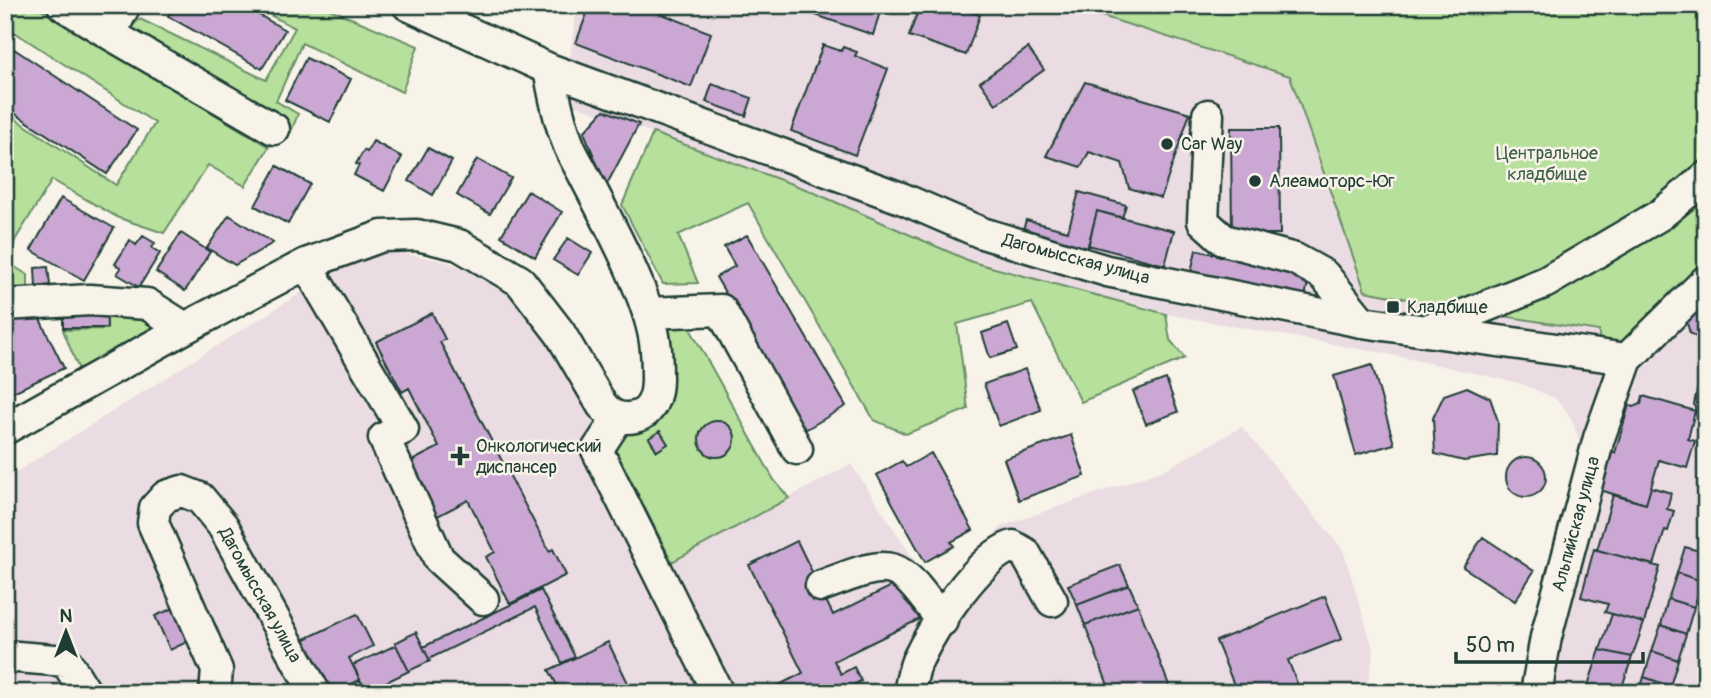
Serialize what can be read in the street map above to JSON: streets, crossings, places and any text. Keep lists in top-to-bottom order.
{
  "streets": {
    "street": ["Дагомысская улица", "Альпийская улица"]
  },
  "crossings": [
    ["Дагомысская улица", "Альпийская улица"]
  ],
  "parks": ["Центральное кладбище"],
  "places": {
    "other": ["Car Way", "Алеамоторс-Юг"],
    "transit": ["Кладбище"],
    "health": ["Онкологический диспансер"]
  },
  "scale_bar": "50 m",
  "north": "top"
}
